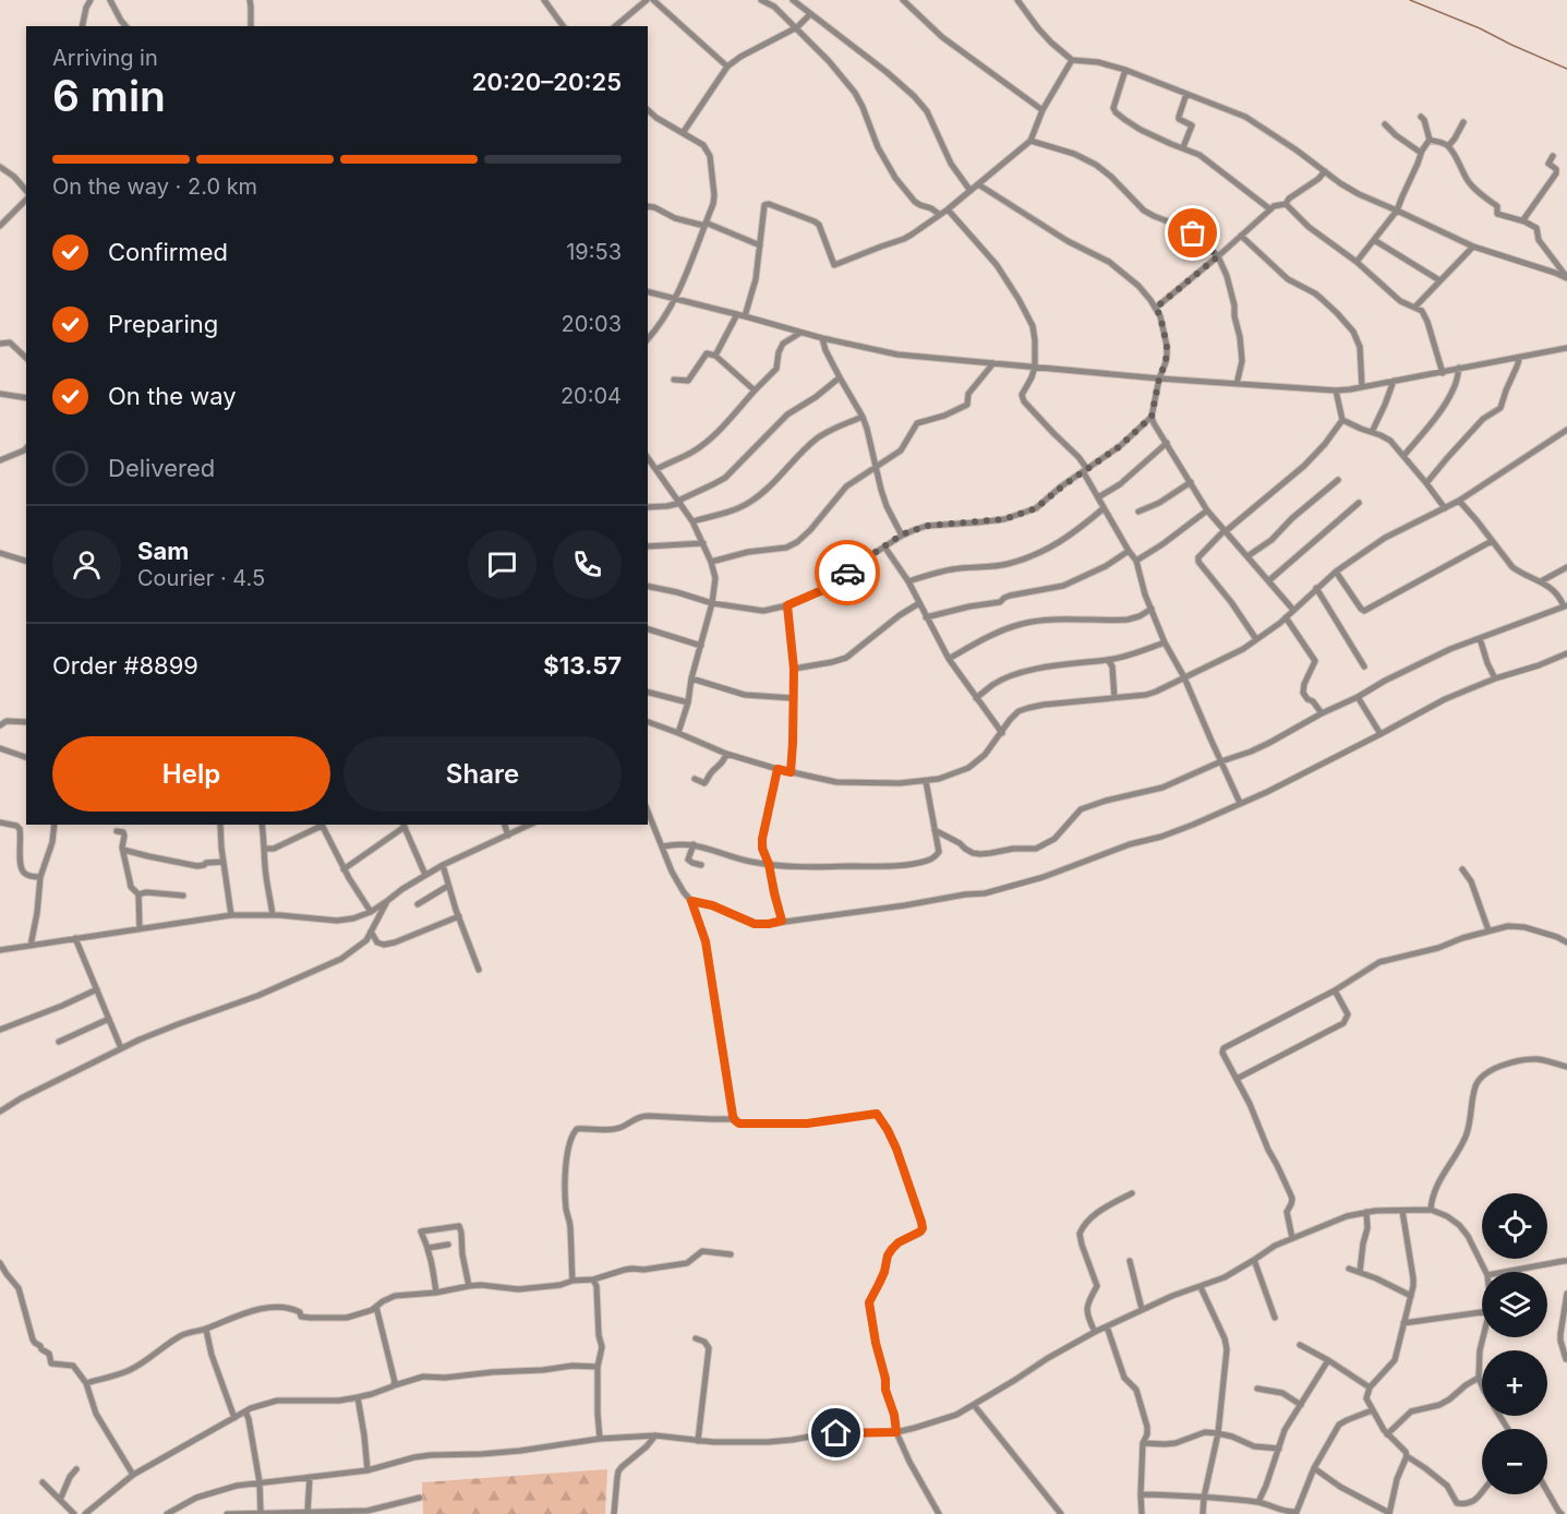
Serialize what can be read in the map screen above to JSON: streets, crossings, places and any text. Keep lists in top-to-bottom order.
{
  "page": {
    "heading": ["6 min", "Arriving in", "20:20–20:25"],
    "panel": [
      "Sam",
      "Courier · 4.5",
      "Order #8899",
      "$13.57"
    ],
    "bar": "On the way · 2.0 km",
    "list": [
      ["Confirmed", "19:53"],
      ["Preparing", "20:03"],
      ["On the way", "20:04"],
      "Delivered"
    ],
    "buttons": ["Help", "Share"],
    "map_buttons": ["+", "−"]
  }
}
